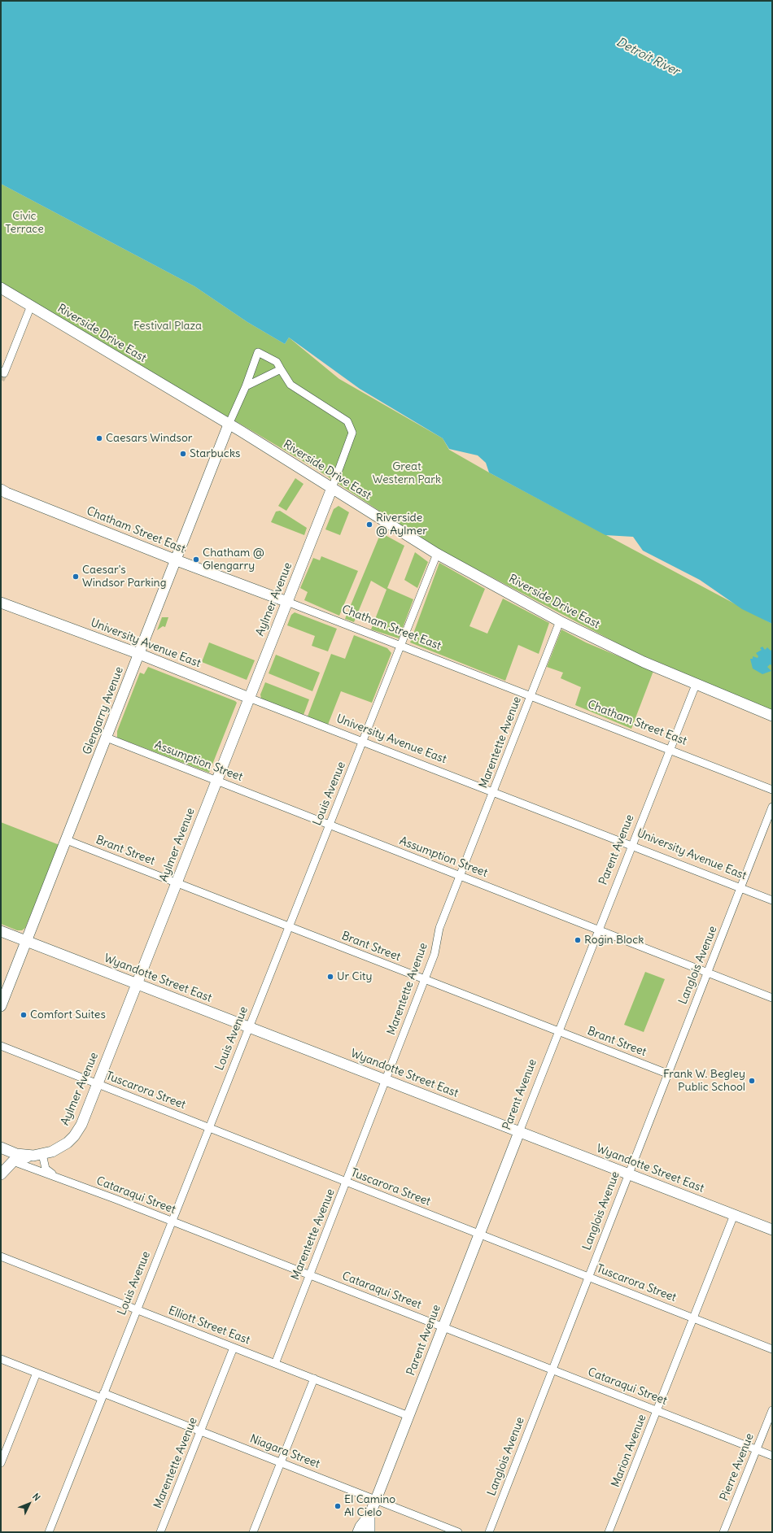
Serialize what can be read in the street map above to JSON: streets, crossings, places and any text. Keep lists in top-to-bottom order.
{
  "streets": {
    "main road": [
      "Riverside Drive East",
      "Chatham Street East",
      "Aylmer Avenue",
      "University Avenue East",
      "Glengarry Avenue",
      "Parent Avenue",
      "Wyandotte Street East"
    ],
    "street": [
      "Marentette Avenue",
      "Assumption Street",
      "Louis Avenue",
      "Brant Street",
      "Langlois Avenue",
      "Tuscarora Street",
      "Cataraqui Street",
      "Elliott Street East",
      "Marion Avenue",
      "Niagara Street",
      "Pierre Avenue"
    ]
  },
  "crossings": [
    ["Riverside Drive East", "Aylmer Avenue"],
    ["Riverside Drive East", "Glengarry Avenue"],
    ["Riverside Drive East", "Marentette Avenue"],
    ["Riverside Drive East", "Louis Avenue"],
    ["Riverside Drive East", "Parent Avenue"],
    ["Chatham Street East", "Aylmer Avenue"],
    ["Chatham Street East", "Glengarry Avenue"],
    ["Chatham Street East", "Marentette Avenue"],
    ["Chatham Street East", "Louis Avenue"],
    ["Chatham Street East", "Parent Avenue"],
    ["Aylmer Avenue", "University Avenue East"],
    ["Aylmer Avenue", "Assumption Street"],
    ["Aylmer Avenue", "Brant Street"],
    ["Aylmer Avenue", "Wyandotte Street East"],
    ["Aylmer Avenue", "Tuscarora Street"],
    ["Aylmer Avenue", "Cataraqui Street"],
    ["University Avenue East", "Glengarry Avenue"],
    ["University Avenue East", "Marentette Avenue"],
    ["University Avenue East", "Louis Avenue"],
    ["University Avenue East", "Parent Avenue"],
    ["University Avenue East", "Langlois Avenue"],
    ["Glengarry Avenue", "Assumption Street"],
    ["Glengarry Avenue", "Brant Street"],
    ["Glengarry Avenue", "Wyandotte Street East"],
    ["Marentette Avenue", "Assumption Street"],
    ["Marentette Avenue", "Brant Street"],
    ["Marentette Avenue", "Wyandotte Street East"],
    ["Marentette Avenue", "Tuscarora Street"],
    ["Marentette Avenue", "Cataraqui Street"],
    ["Marentette Avenue", "Elliott Street East"],
    ["Marentette Avenue", "Niagara Street"],
    ["Assumption Street", "Louis Avenue"],
    ["Assumption Street", "Parent Avenue"],
    ["Assumption Street", "Langlois Avenue"],
    ["Louis Avenue", "Brant Street"],
    ["Louis Avenue", "Wyandotte Street East"],
    ["Louis Avenue", "Tuscarora Street"],
    ["Louis Avenue", "Cataraqui Street"],
    ["Louis Avenue", "Elliott Street East"],
    ["Louis Avenue", "Niagara Street"],
    ["Parent Avenue", "Brant Street"],
    ["Parent Avenue", "Wyandotte Street East"],
    ["Parent Avenue", "Tuscarora Street"],
    ["Parent Avenue", "Cataraqui Street"],
    ["Parent Avenue", "Elliott Street East"],
    ["Parent Avenue", "Niagara Street"],
    ["Brant Street", "Langlois Avenue"],
    ["Langlois Avenue", "Wyandotte Street East"],
    ["Langlois Avenue", "Tuscarora Street"],
    ["Langlois Avenue", "Cataraqui Street"],
    ["Wyandotte Street East", "Marion Avenue"],
    ["Tuscarora Street", "Marion Avenue"],
    ["Cataraqui Street", "Marion Avenue"],
    ["Cataraqui Street", "Pierre Avenue"]
  ],
  "water": ["Detroit River"],
  "parks": ["Civic Terrace", "Festival Plaza", "Great Western Park"],
  "places": [
    "Caesars Windsor",
    "Starbucks",
    "Riverside @ Aylmer",
    "Chatham @ Glengarry",
    "Caesar's Windsor Parking",
    "Rogin Block",
    "Ur City",
    "Comfort Suites",
    "Frank W. Begley Public School",
    "El Camino Al Cielo"
  ],
  "north": "top right"
}
